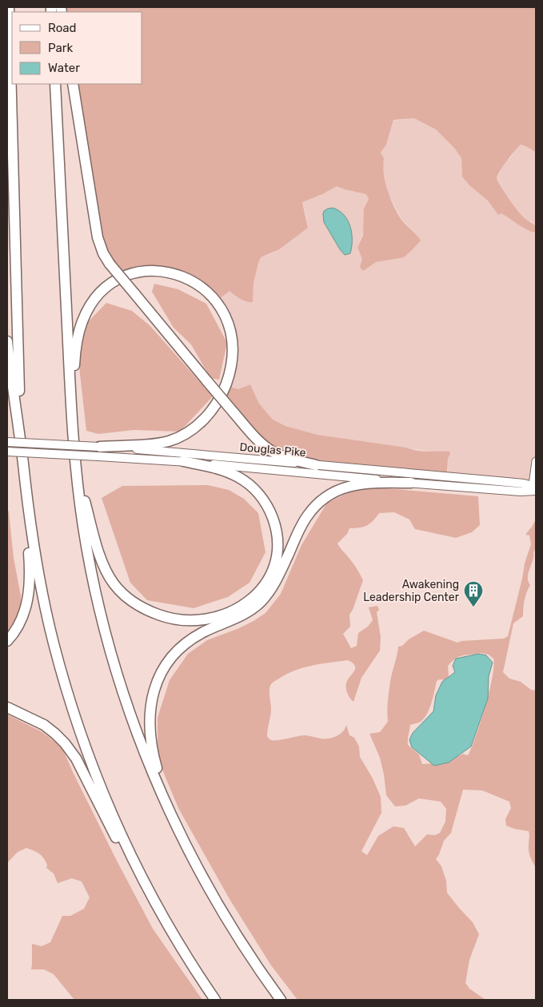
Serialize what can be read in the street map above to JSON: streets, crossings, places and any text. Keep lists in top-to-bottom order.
{
  "streets": {
    "main road": ["Douglas Pike"]
  },
  "places": {
    "building": ["Awakening Leadership Center"]
  },
  "legend": ["Road", "Park", "Water"]
}
